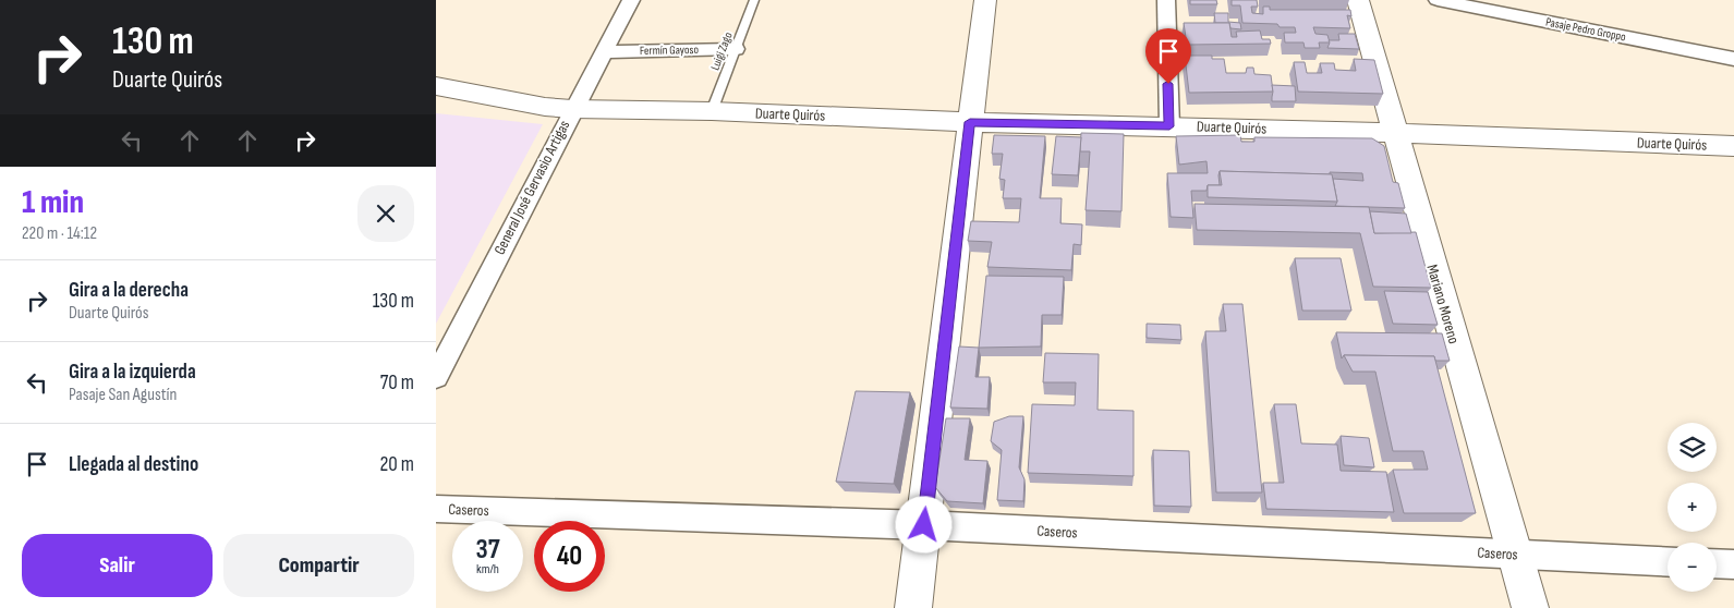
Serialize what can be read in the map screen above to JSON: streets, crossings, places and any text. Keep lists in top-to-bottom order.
{
  "streets": {
    "main road": ["Duarte Quirós", "Mariano Moreno"],
    "street": [
      "Pasaje Pedro Groppo",
      "Fermín Gayoso",
      "General José Gervasio Artigas",
      "Caseros"
    ],
    "lane": ["Luigi Zago"]
  },
  "crossings": [
    ["Fermín Gayoso", "Luigi Zago"],
    ["Fermín Gayoso", "General José Gervasio Artigas"],
    ["Luigi Zago", "Duarte Quirós"],
    ["Duarte Quirós", "General José Gervasio Artigas"],
    ["Duarte Quirós", "Mariano Moreno"],
    ["Mariano Moreno", "Caseros"]
  ],
  "page": {
    "turn": ["130 m", "Duarte Quirós"],
    "heading": ["1 min", "220 m · 14:12"],
    "list": [
      {
        "name": "Gira a la derecha",
        "note": "Duarte Quirós",
        "value": "130 m"
      },
      {
        "name": "Gira a la izquierda",
        "note": "Pasaje San Agustín",
        "value": "70 m"
      },
      {
        "name": "Llegada al destino",
        "value": "20 m"
      }
    ],
    "map_buttons": ["+", "−"],
    "speed": "37 km/h",
    "limit": "40",
    "buttons": ["Salir", "Compartir"]
  }
}
